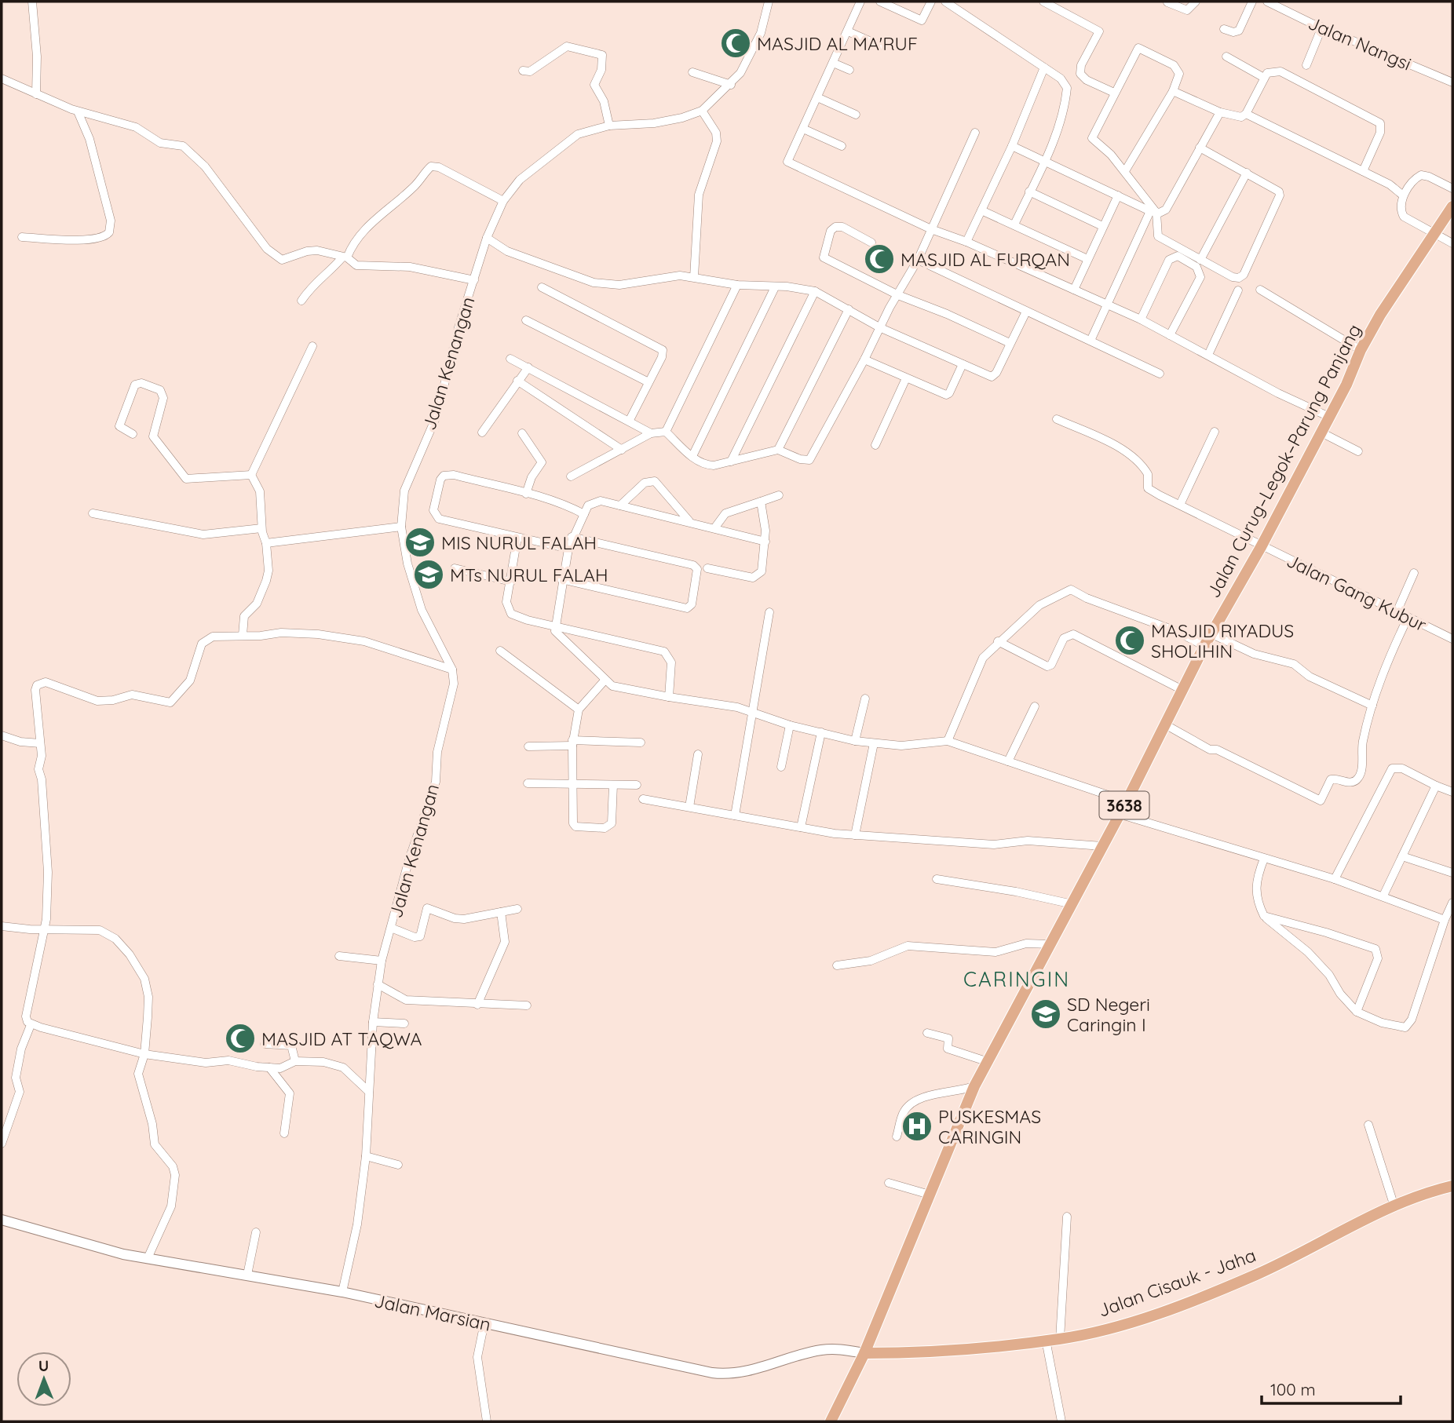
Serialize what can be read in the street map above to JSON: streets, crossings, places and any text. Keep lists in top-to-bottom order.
{
  "streets": {
    "main road": ["Jalan Curug–Legok–Parung Panjang", "3638", "Jalan Cisauk - Jaha"],
    "street": [
      "Jalan Nangsi",
      "Jalan Kenangan",
      "Jalan Gang Kubur",
      "Jalan Marsian"
    ]
  },
  "crossings": [
    ["Jalan Kenangan", "Jalan Marsian"],
    ["Jalan Curug–Legok–Parung Panjang", "Jalan Gang Kubur"],
    ["Jalan Curug–Legok–Parung Panjang", "Jalan Cisauk - Jaha"],
    ["Jalan Curug–Legok–Parung Panjang", "Jalan Marsian"],
    ["Jalan Cisauk - Jaha", "Jalan Marsian"]
  ],
  "districts": ["CARINGIN"],
  "places": {
    "mosque": [
      "MASJID AL MA'RUF",
      "MASJID AL FURQAN",
      "MASJID RIYADUS SHOLIHIN",
      "MASJID AT TAQWA"
    ],
    "school or university": ["MIS NURUL FALAH", "MTs NURUL FALAH", "SD Negeri Caringin I"],
    "hospital": ["PUSKESMAS CARINGIN"]
  },
  "scale_bar": "100 m",
  "north": "top"
}
